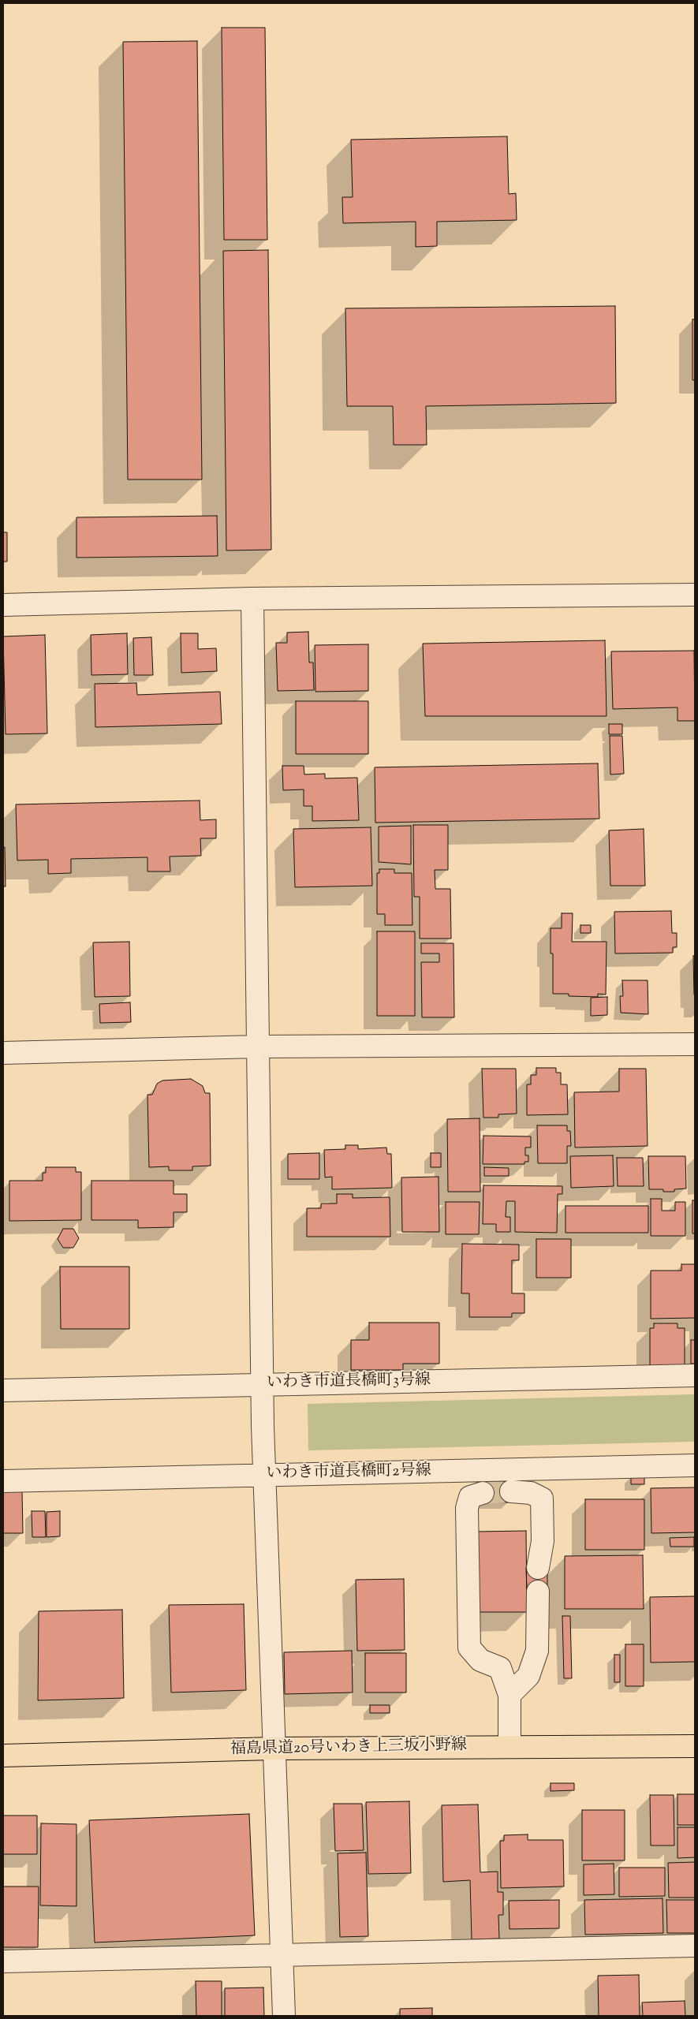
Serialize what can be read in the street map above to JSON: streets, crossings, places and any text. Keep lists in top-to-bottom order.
{
  "streets": {
    "main road": ["福島県道20号いわき上三坂小野線"],
    "street": ["いわき市道長橋町3号線", "いわき市道長橋町2号線"]
  }
}
